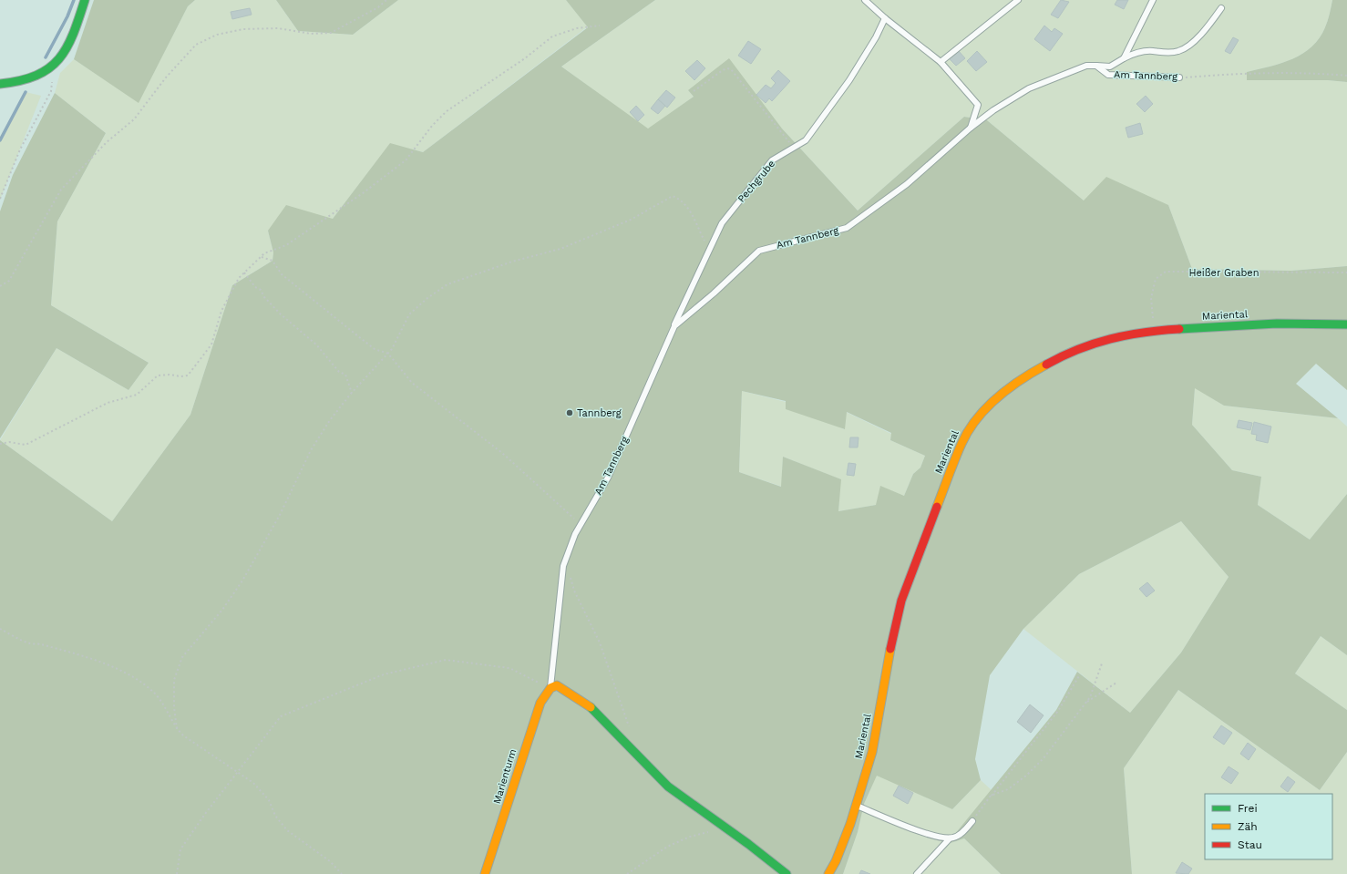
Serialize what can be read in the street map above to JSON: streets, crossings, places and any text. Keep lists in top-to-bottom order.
{
  "streets": {
    "street": ["Mariental", "Marienturm"],
    "lane": ["Am Tannberg", "Pechgrube"],
    "path": ["Heißer Graben"]
  },
  "crossings": [
    ["Am Tannberg", "Pechgrube"],
    ["Am Tannberg", "Marienturm"],
    ["Heißer Graben", "Mariental"]
  ],
  "places": ["Tannberg"],
  "legend": ["Frei", "Zäh", "Stau"]
}
